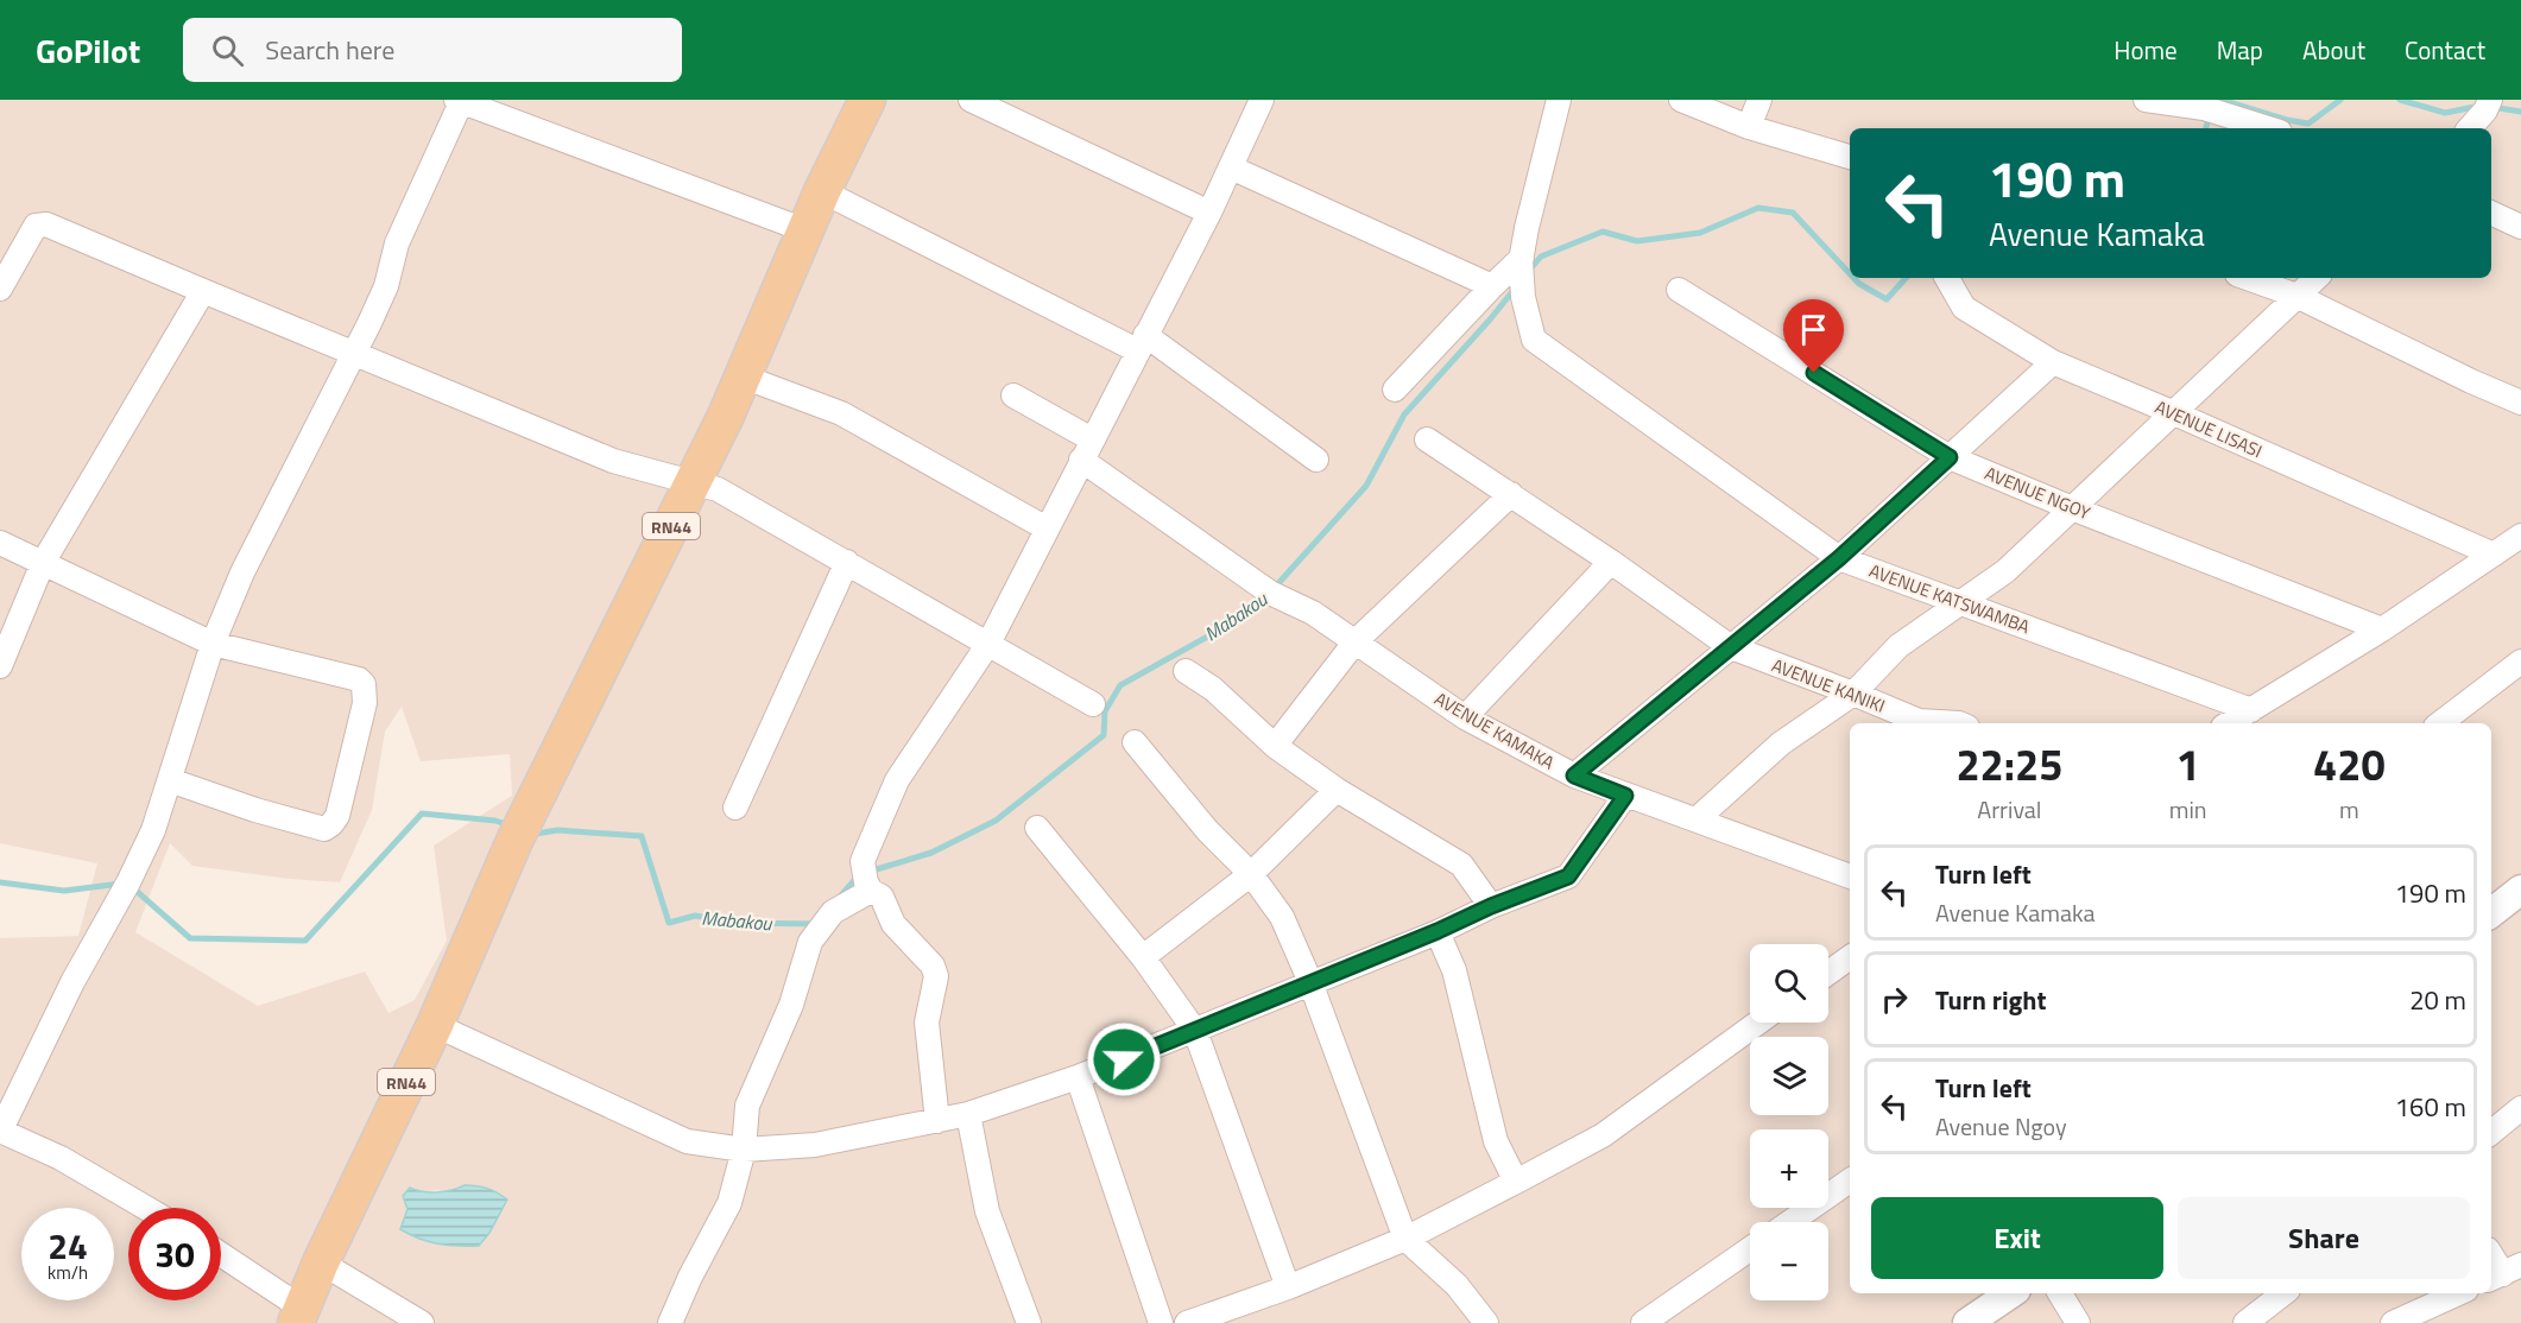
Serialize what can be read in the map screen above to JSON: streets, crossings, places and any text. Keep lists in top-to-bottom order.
{
  "streets": {
    "main road": ["RN44"],
    "street": [
      "AVENUE LISASI",
      "AVENUE NGOY",
      "AVENUE KATSWAMBA",
      "AVENUE KANIKI",
      "AVENUE KAMAKA"
    ]
  },
  "water": ["Mabakou"],
  "page": {
    "header": "GoPilot",
    "search": "Search here",
    "nav": [
      "Home",
      "Map",
      "About",
      "Contact"
    ],
    "turn": ["190 m", "Avenue Kamaka"],
    "eta": [
      "22:25",
      "Arrival",
      "1",
      "min",
      "420",
      "m"
    ],
    "list": [
      {
        "name": "Turn left",
        "note": "Avenue Kamaka",
        "value": "190 m"
      },
      {
        "name": "Turn right",
        "value": "20 m"
      },
      {
        "name": "Turn left",
        "note": "Avenue Ngoy",
        "value": "160 m"
      }
    ],
    "map_buttons": ["+", "−"],
    "buttons": ["Exit", "Share"],
    "speed": "24 km/h",
    "limit": "30"
  }
}
